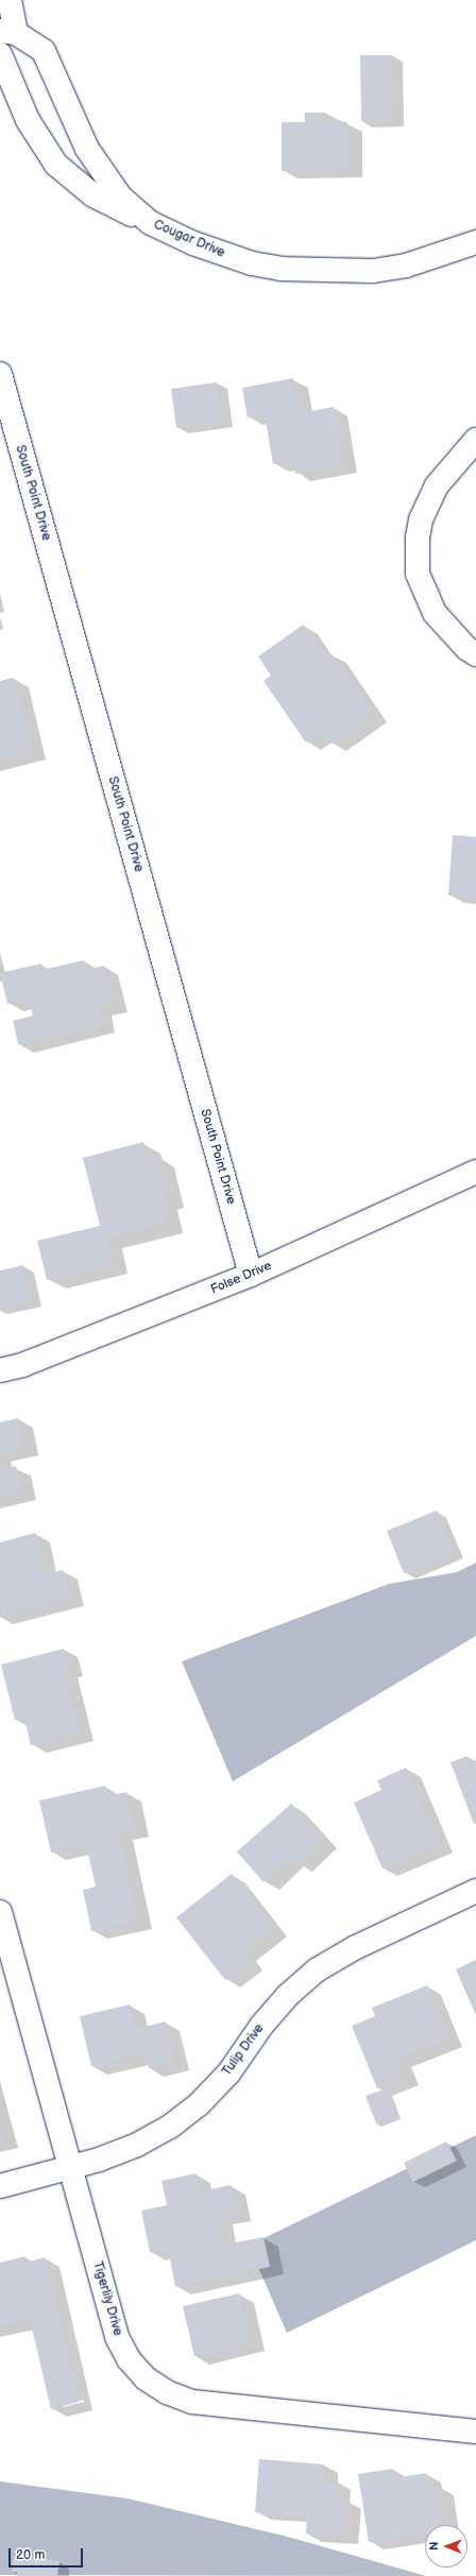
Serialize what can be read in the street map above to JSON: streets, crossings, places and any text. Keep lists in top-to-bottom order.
{
  "streets": {
    "street": [
      "Cougar Drive",
      "South Point Drive",
      "Folse Drive",
      "Tulip Drive",
      "Tigerlily Drive"
    ]
  },
  "crossings": [
    ["South Point Drive", "Folse Drive"],
    ["Tulip Drive", "Tigerlily Drive"]
  ],
  "scale_bar": "20 m",
  "north": "left"
}
